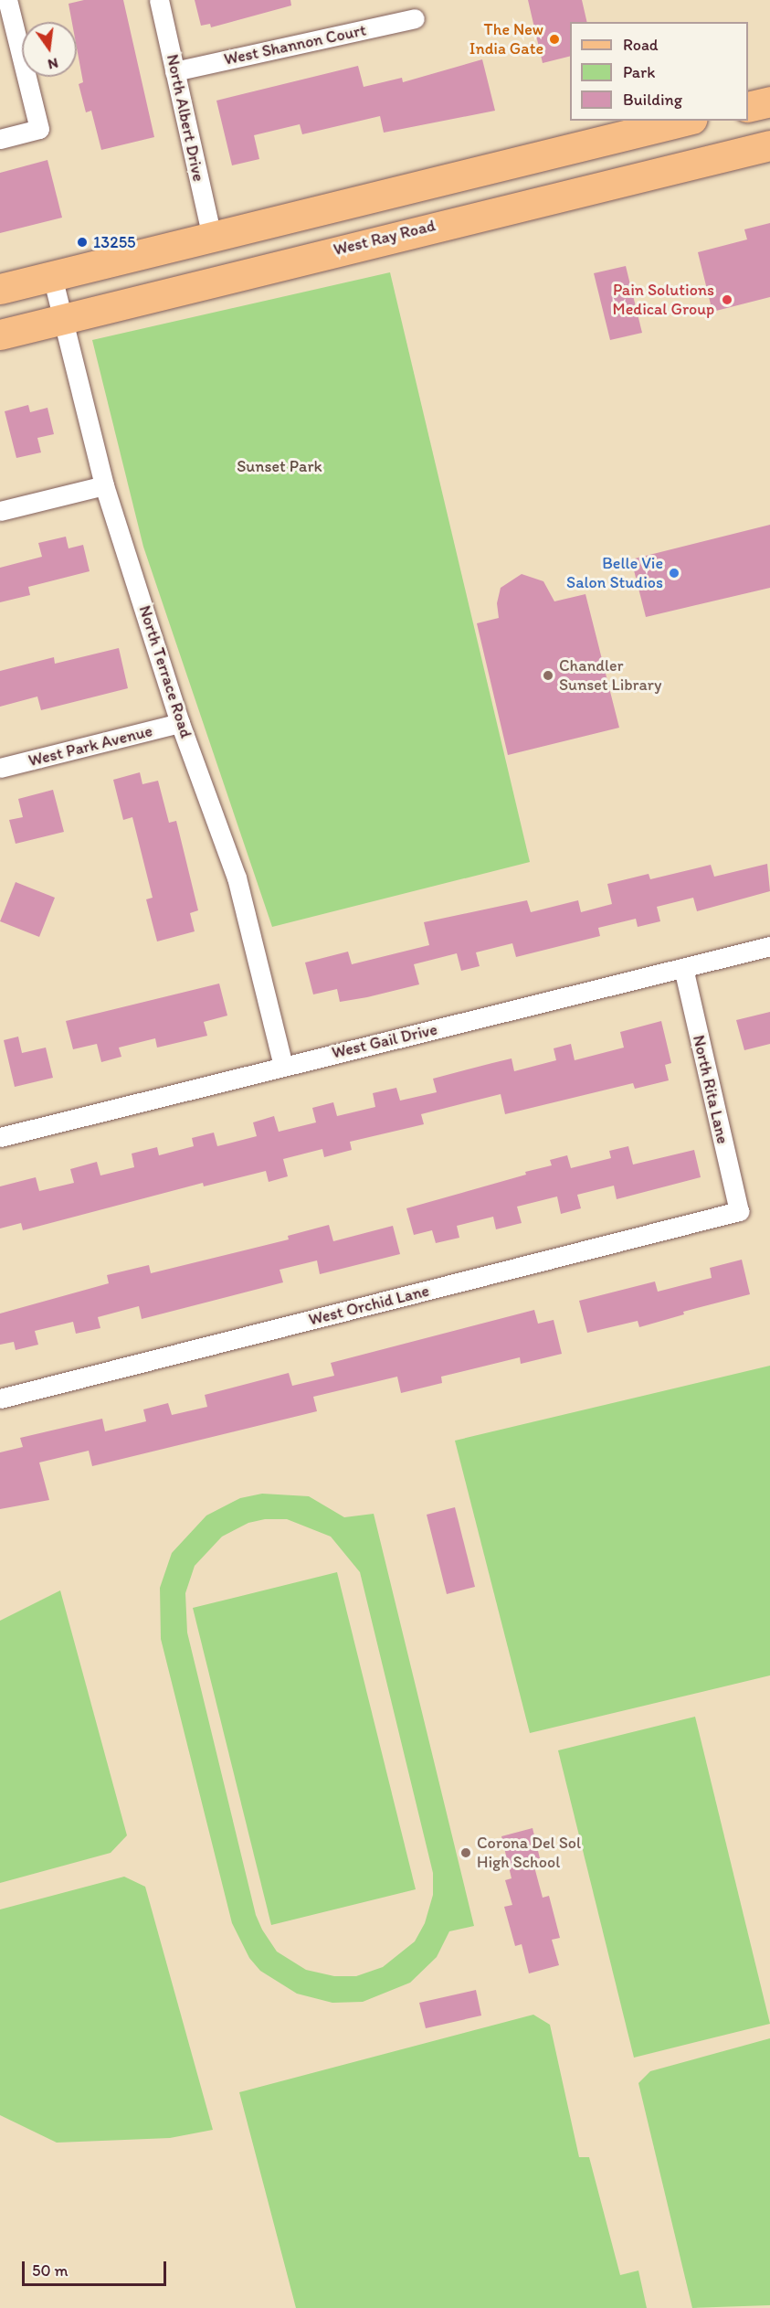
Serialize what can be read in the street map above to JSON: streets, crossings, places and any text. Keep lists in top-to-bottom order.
{
  "streets": {
    "main road": ["West Ray Road"],
    "street": [
      "West Shannon Court",
      "North Albert Drive",
      "North Terrace Road",
      "West Park Avenue",
      "West Gail Drive",
      "North Rita Lane",
      "West Orchid Lane"
    ]
  },
  "crossings": [
    ["West Shannon Court", "North Albert Drive"],
    ["West Ray Road", "North Terrace Road"],
    ["North Terrace Road", "West Park Avenue"],
    ["North Terrace Road", "West Gail Drive"],
    ["West Gail Drive", "North Rita Lane"],
    ["North Rita Lane", "West Orchid Lane"]
  ],
  "parks": ["Sunset Park"],
  "places": [
    "The New India Gate",
    "13255",
    "Pain Solutions Medical Group",
    "Belle Vie Salon Studios",
    "Chandler Sunset Library",
    "Corona Del Sol High School"
  ],
  "legend": ["Road", "Park", "Building"],
  "scale_bar": "50 m",
  "north": "bottom"
}
